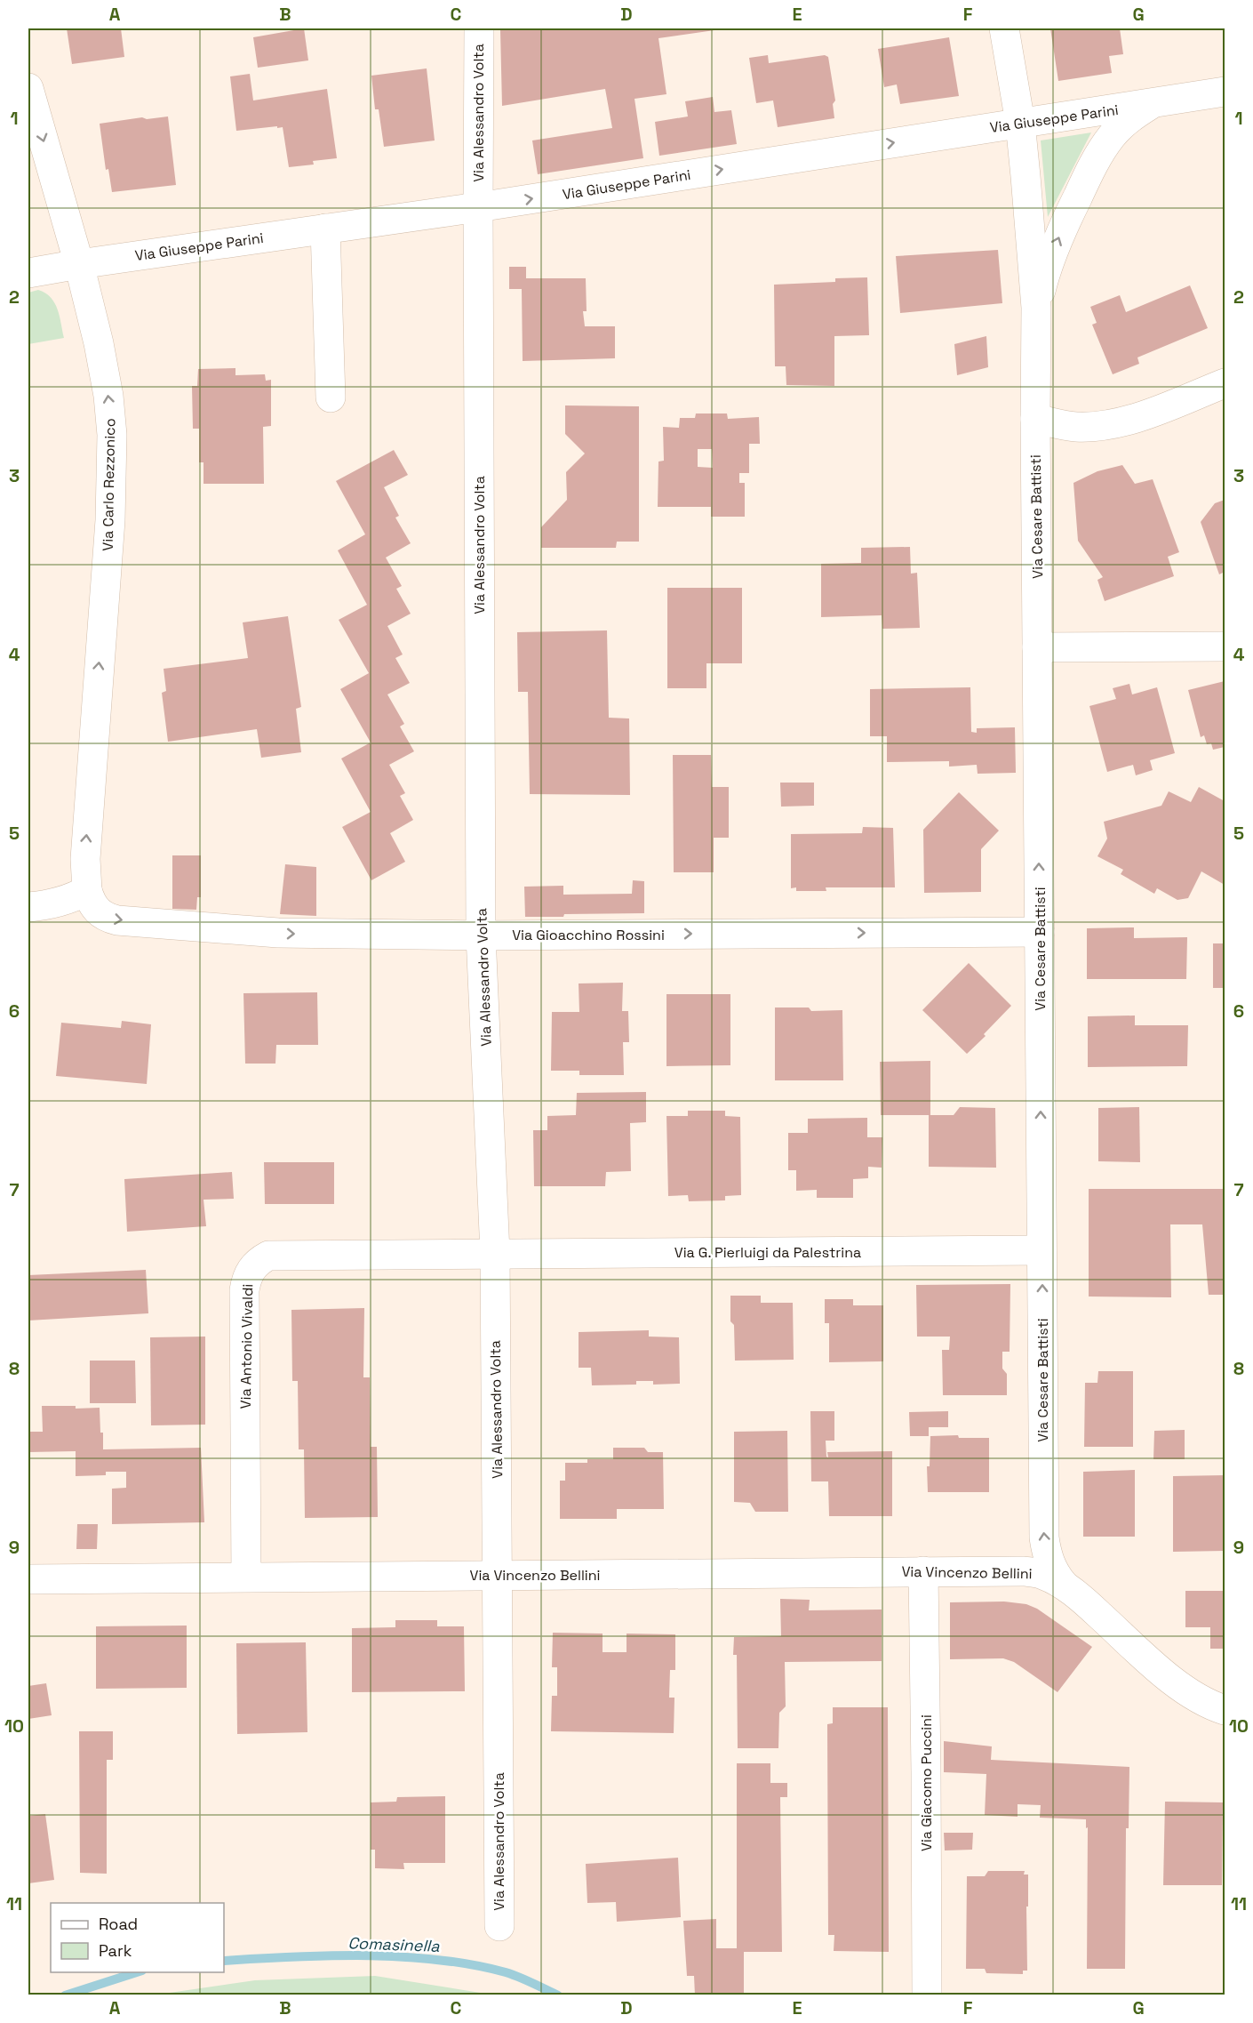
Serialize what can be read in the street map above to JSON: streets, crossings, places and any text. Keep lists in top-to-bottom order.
{
  "streets": {
    "street": [
      "Via Alessandro Volta",
      "Via Giuseppe Parini",
      "Via Carlo Rezzonico",
      "Via Cesare Battisti",
      "Via Gioacchino Rossini",
      "Via G. Pierluigi da Palestrina",
      "Via Antonio Vivaldi",
      "Via Vincenzo Bellini",
      "Via Giacomo Puccini"
    ]
  },
  "crossings": [
    ["Via Alessandro Volta", "Via Giuseppe Parini"],
    ["Via Alessandro Volta", "Via Gioacchino Rossini"],
    ["Via Alessandro Volta", "Via G. Pierluigi da Palestrina"],
    ["Via Alessandro Volta", "Via Antonio Vivaldi"],
    ["Via Alessandro Volta", "Via Vincenzo Bellini"],
    ["Via Giuseppe Parini", "Via Carlo Rezzonico"],
    ["Via Giuseppe Parini", "Via Cesare Battisti"],
    ["Via Carlo Rezzonico", "Via Gioacchino Rossini"],
    ["Via Cesare Battisti", "Via Gioacchino Rossini"],
    ["Via Cesare Battisti", "Via G. Pierluigi da Palestrina"],
    ["Via Cesare Battisti", "Via Vincenzo Bellini"],
    ["Via G. Pierluigi da Palestrina", "Via Antonio Vivaldi"],
    ["Via Antonio Vivaldi", "Via Vincenzo Bellini"],
    ["Via Vincenzo Bellini", "Via Giacomo Puccini"]
  ],
  "one_way": ["Via Giuseppe Parini", "Via Cesare Battisti", "Via Gioacchino Rossini"],
  "water": ["Comasinella"],
  "legend": ["Road", "Park"],
  "grid": {
    "columns": [
      "A",
      "B",
      "C",
      "D",
      "E",
      "F",
      "G"
    ],
    "rows": [
      "1",
      "2",
      "3",
      "4",
      "5",
      "6",
      "7",
      "8",
      "9",
      "10",
      "11"
    ]
  }
}
